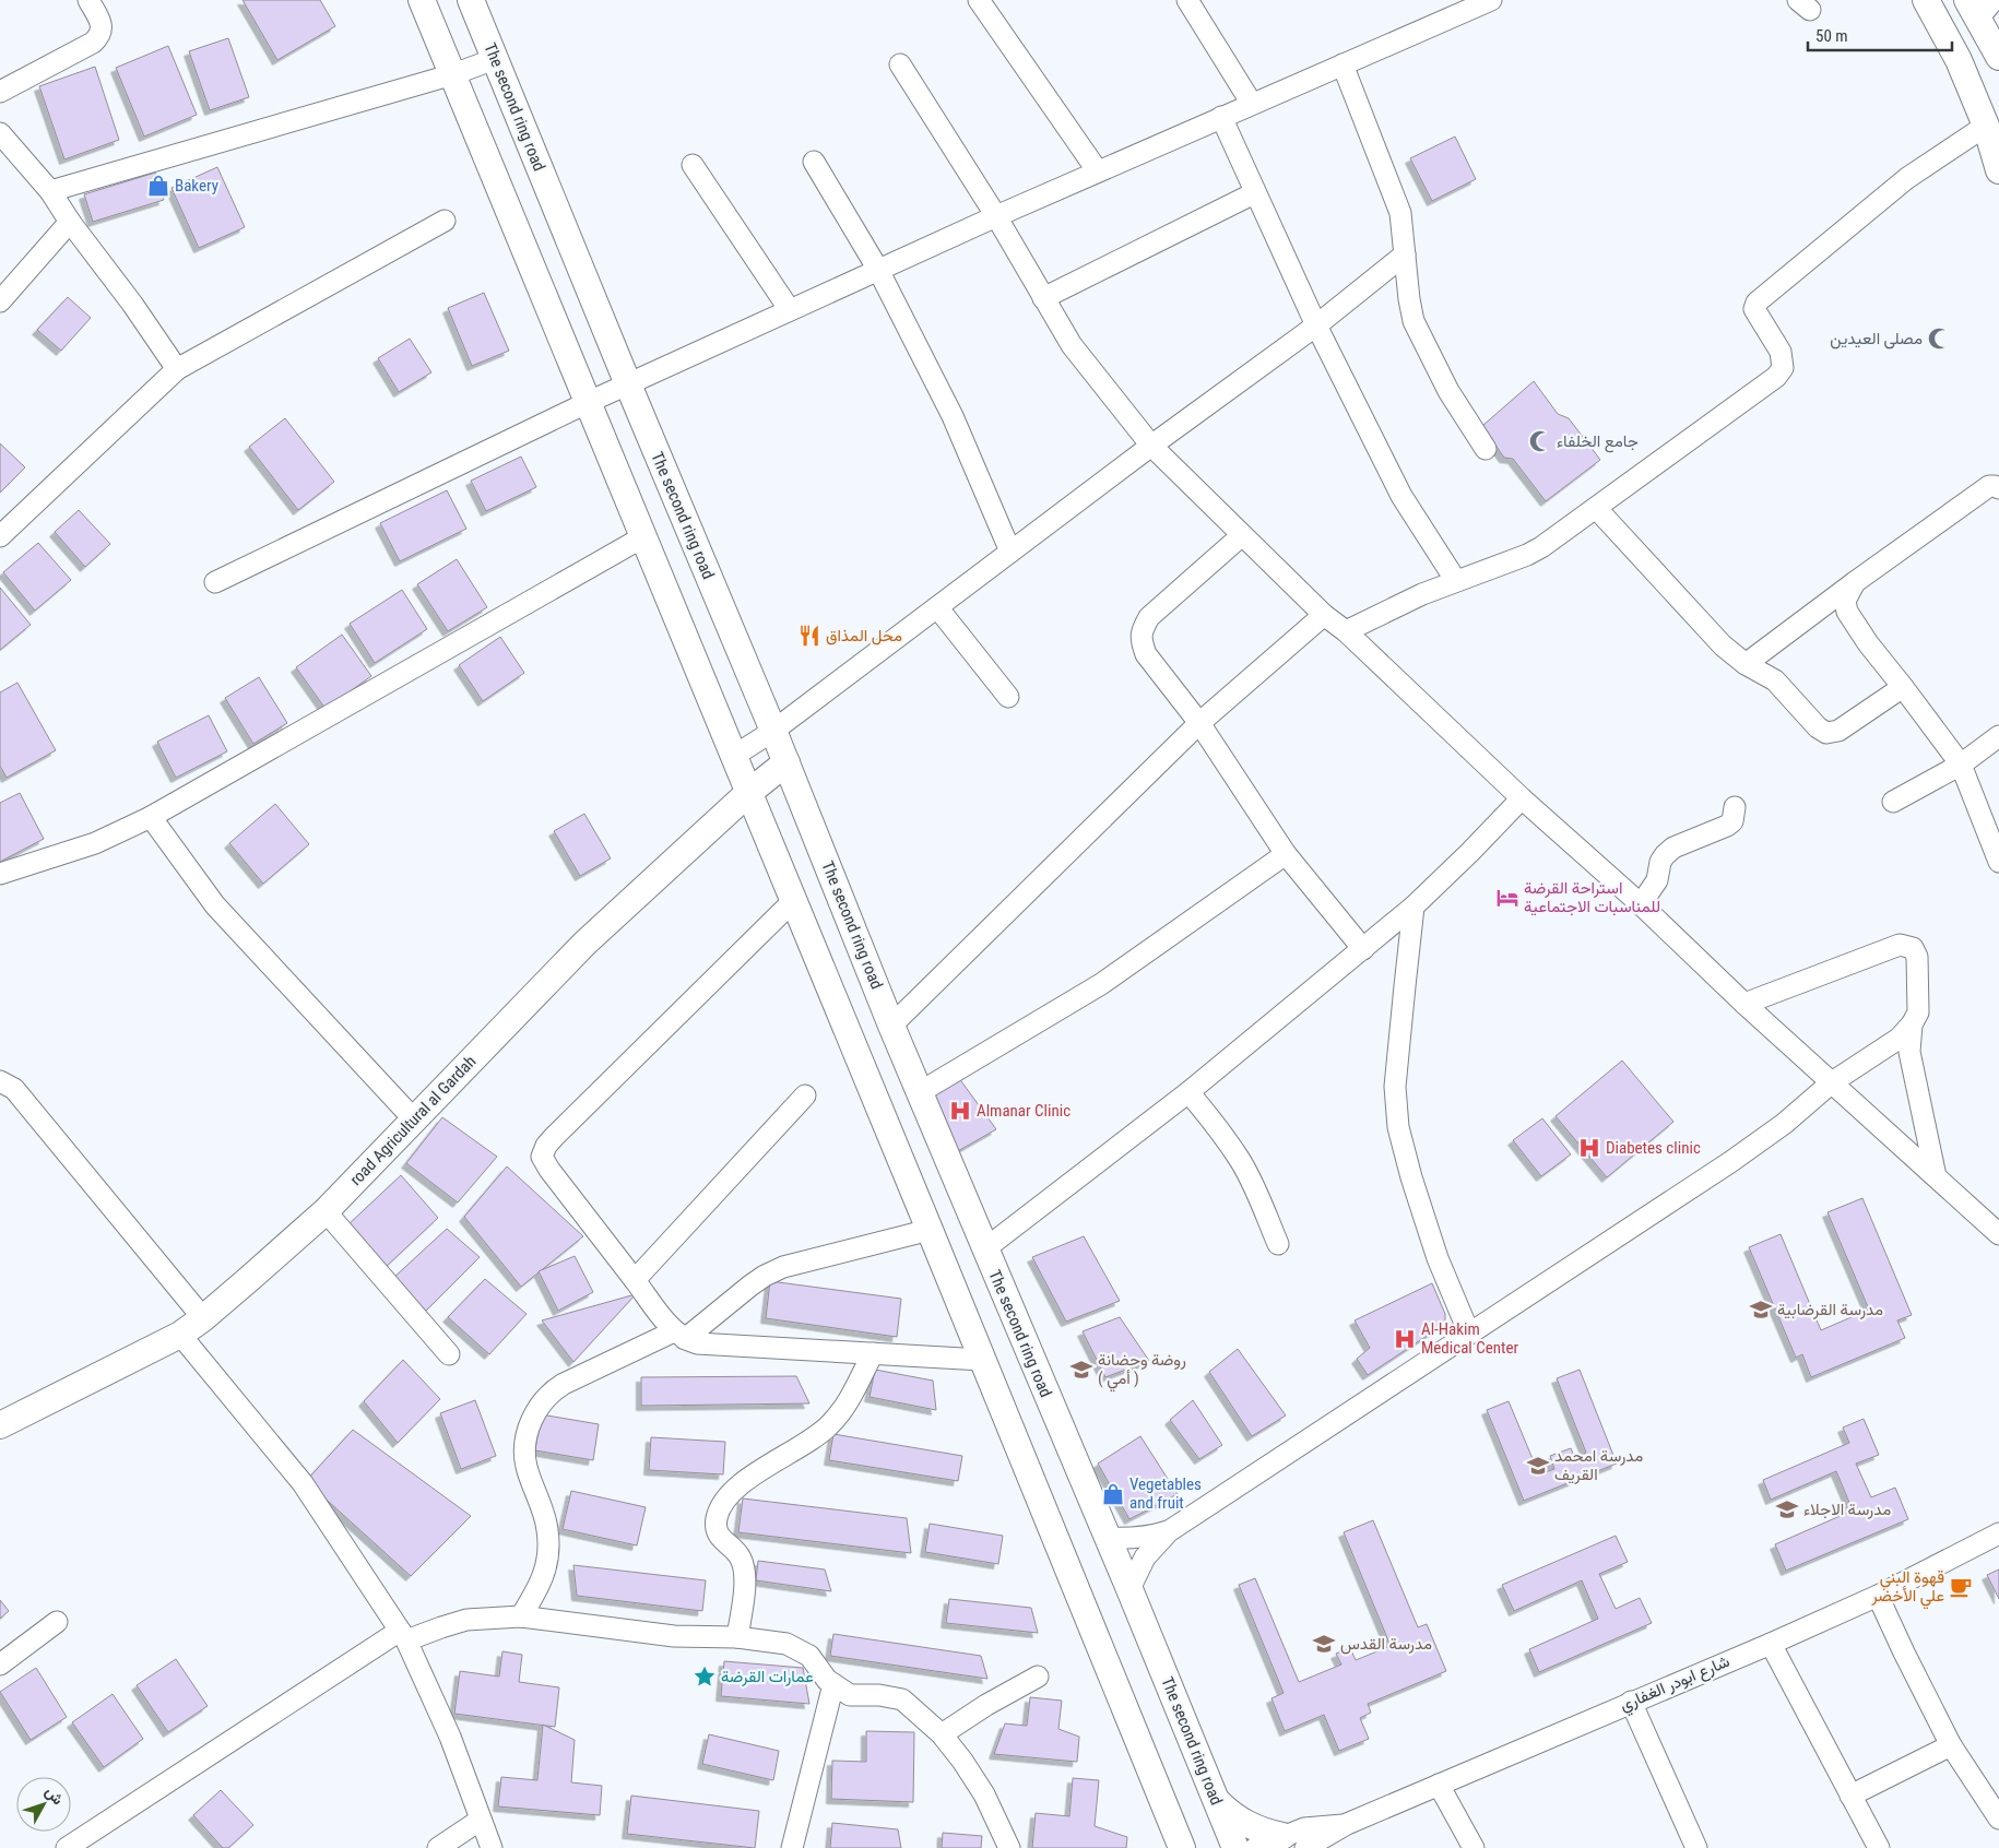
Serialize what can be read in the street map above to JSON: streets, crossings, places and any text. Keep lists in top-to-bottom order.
{
  "streets": {
    "main road": ["The second ring road", "road Agricultural al Gardah"],
    "street": ["شارع ابودر الغفاري"]
  },
  "crossings": [
    ["The second ring road", "road Agricultural al Gardah"]
  ],
  "places": {
    "shop": ["Bakery", "Vegetables and fruit"],
    "mosque": ["مصلى العيدين", "جامع الخلفاء"],
    "restaurant": ["محل المذاق"],
    "hotel": ["استراحة القرضة للمناسبات الاجتماعية"],
    "hospital": ["Almanar Clinic", "Diabetes clinic", "Al-Hakim Medical Center"],
    "school or university": [
      "مدرسة القرضابية",
      "روضة وحضانة ( أمي )",
      "مدرسة امحمد القريف",
      "مدرسة الاجلاء",
      "مدرسة القدس"
    ],
    "cafe": ["قهوة البني علي الأخضر"],
    "place": ["عمارات القرضة"]
  },
  "scale_bar": "50 m",
  "north": "top right"
}
